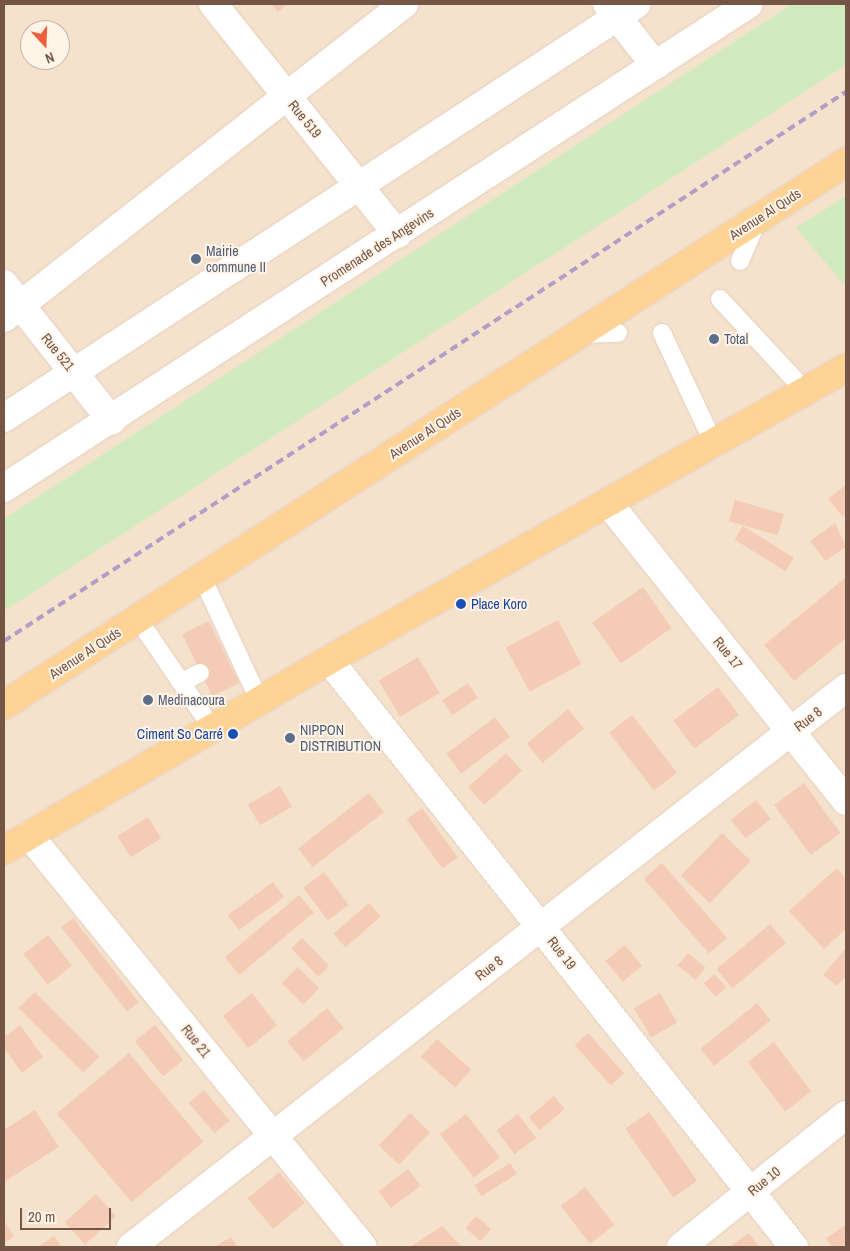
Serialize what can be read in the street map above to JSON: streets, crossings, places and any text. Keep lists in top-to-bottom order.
{
  "streets": {
    "main road": ["Avenue Al Quds"],
    "street": [
      "Rue 519",
      "Promenade des Angevins",
      "Rue 521",
      "Rue 17",
      "Rue 8",
      "Rue 19",
      "Rue 21",
      "Rue 10"
    ]
  },
  "crossings": [
    ["Rue 519", "Promenade des Angevins"],
    ["Promenade des Angevins", "Rue 521"],
    ["Rue 17", "Rue 8"],
    ["Rue 8", "Rue 19"],
    ["Rue 8", "Rue 21"],
    ["Rue 19", "Rue 10"]
  ],
  "places": [
    "Mairie commune II",
    "Total",
    "Place Koro",
    "Medinacoura",
    "Ciment So Carré",
    "NIPPON DISTRIBUTION"
  ],
  "scale_bar": "20 m",
  "north": "bottom"
}
